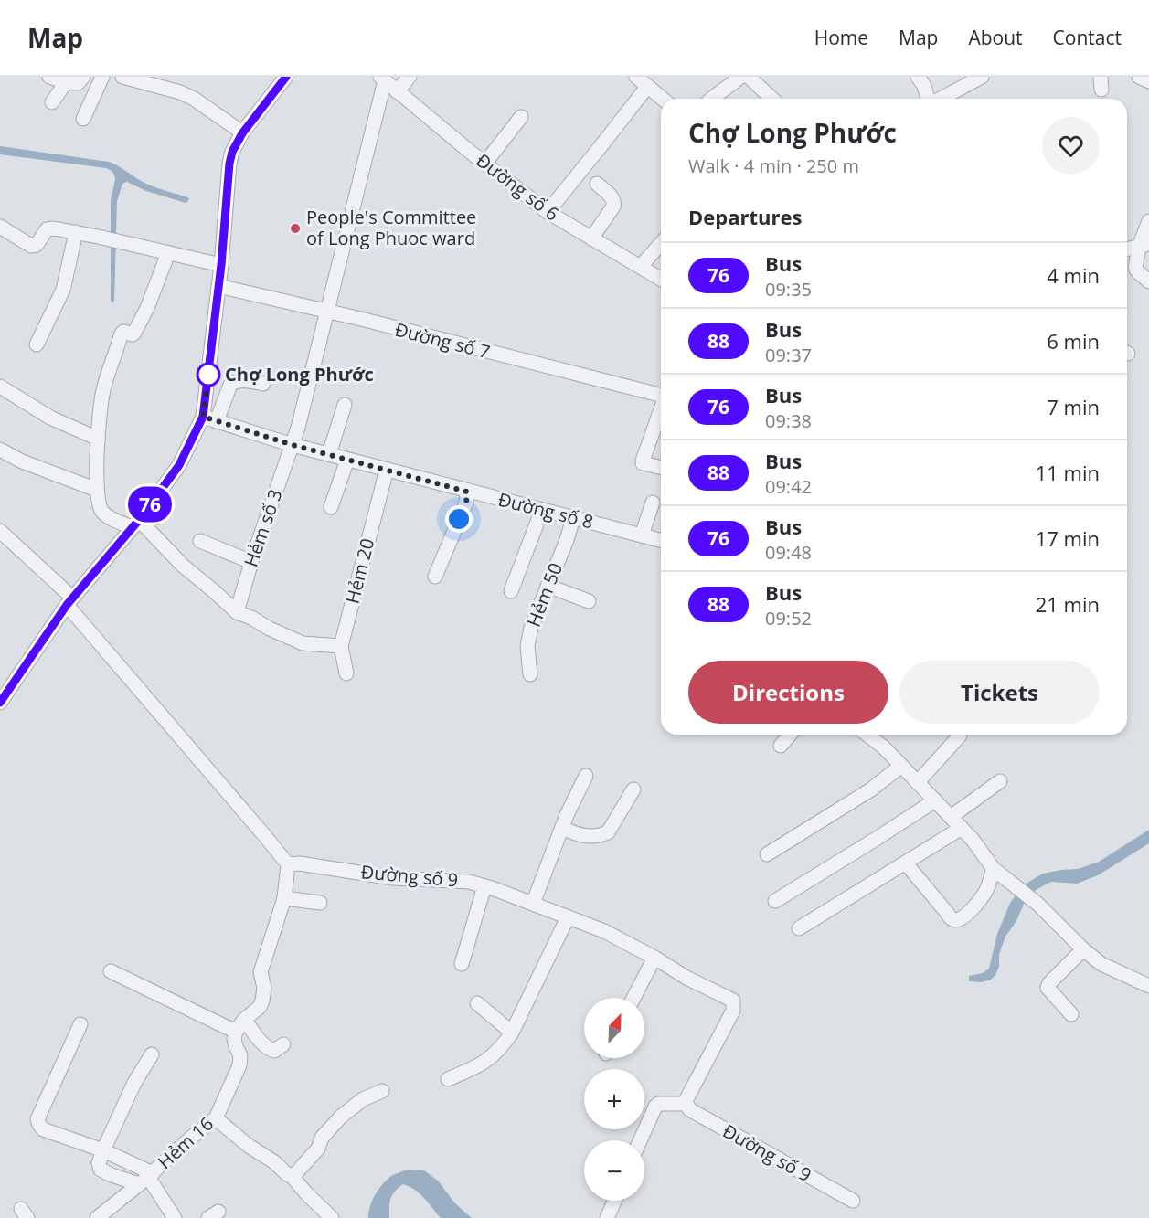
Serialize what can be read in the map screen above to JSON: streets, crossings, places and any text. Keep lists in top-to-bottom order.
{
  "streets": {
    "street": [
      "Đường số 6",
      "Đường số 7",
      "Đường số 8",
      "Hẻm số 3",
      "Hẻm 20",
      "Hẻm 50",
      "Đường số 9",
      "Hẻm 16"
    ]
  },
  "crossings": [
    ["Đường số 6", "Hẻm số 3"],
    ["Đường số 7", "Hẻm số 3"],
    ["Đường số 8", "Hẻm số 3"],
    ["Đường số 8", "Hẻm 20"],
    ["Đường số 8", "Hẻm 50"]
  ],
  "places": ["People's Committee of Long Phuoc ward", "Chợ Long Phước"],
  "lines": ["bus line 76"],
  "north": "top right",
  "page": {
    "header": "Map",
    "nav": [
      "Home",
      "Map",
      "About",
      "Contact"
    ],
    "on_map": "76",
    "heading": [
      ["Chợ Long Phước", "Walk · 4 min · 250 m"],
      "Departures"
    ],
    "list": [
      {
        "mark": "76",
        "name": "Bus",
        "note": "09:35",
        "value": "4 min"
      },
      {
        "mark": "88",
        "name": "Bus",
        "note": "09:37",
        "value": "6 min"
      },
      {
        "mark": "76",
        "name": "Bus",
        "note": "09:38",
        "value": "7 min"
      },
      {
        "mark": "88",
        "name": "Bus",
        "note": "09:42",
        "value": "11 min"
      },
      {
        "mark": "76",
        "name": "Bus",
        "note": "09:48",
        "value": "17 min"
      },
      {
        "mark": "88",
        "name": "Bus",
        "note": "09:52",
        "value": "21 min"
      }
    ],
    "buttons": ["Directions", "Tickets"],
    "map_buttons": ["+", "−"]
  }
}
